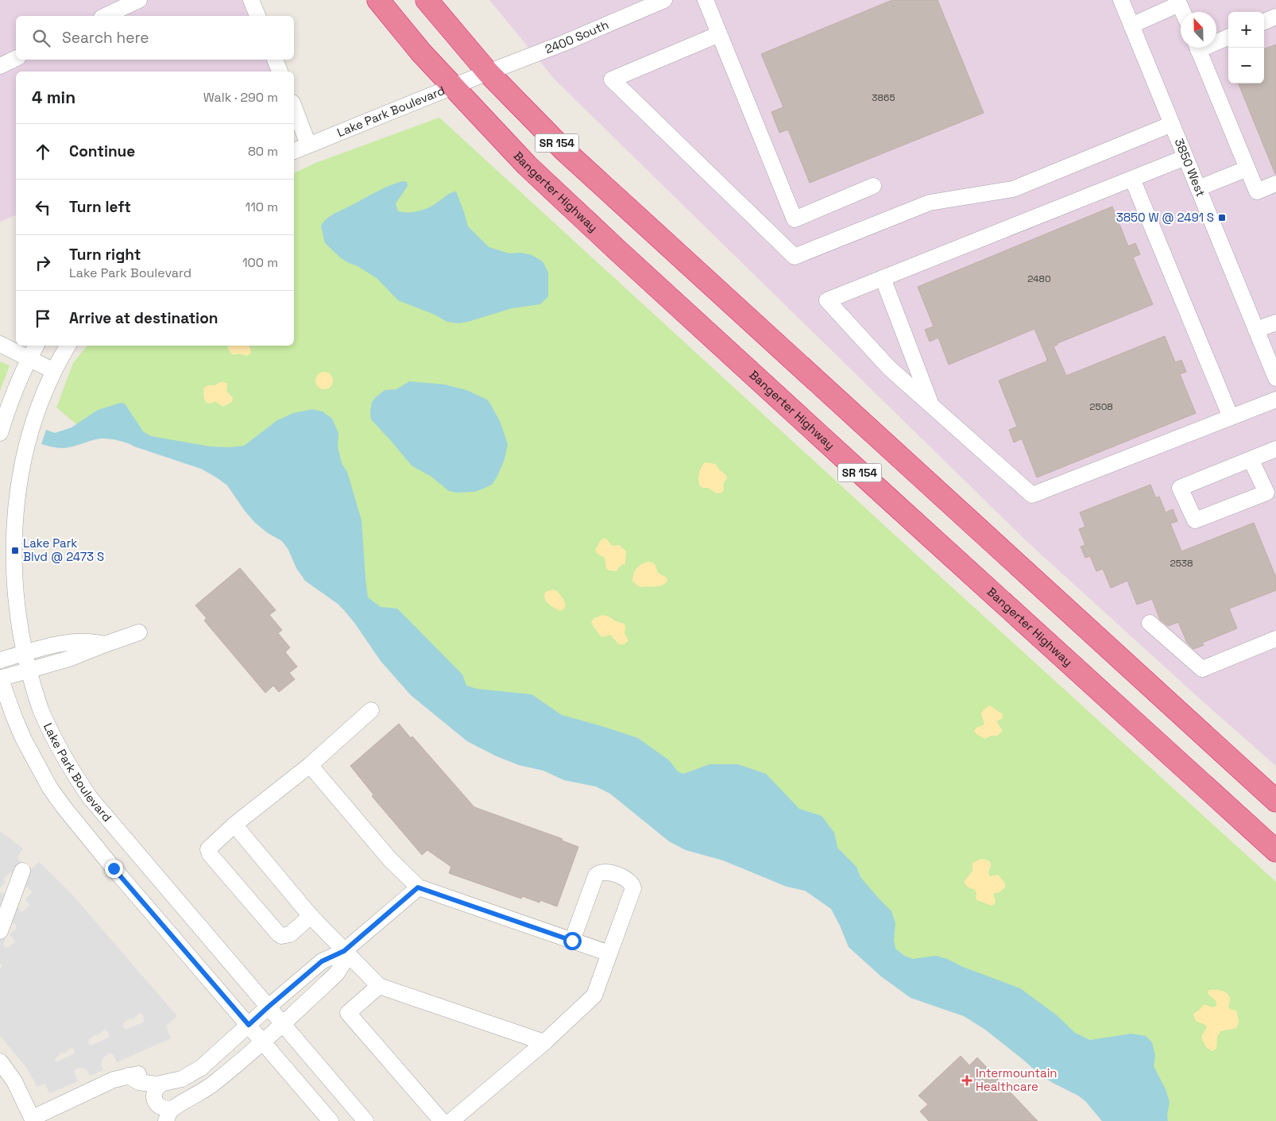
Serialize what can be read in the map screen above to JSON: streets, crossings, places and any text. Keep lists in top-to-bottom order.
{
  "streets": {
    "highway": ["SR 154", "Bangerter Highway"],
    "street": ["2400 South", "Lake Park Boulevard", "3850 West"]
  },
  "crossings": [
    ["2400 South", "Lake Park Boulevard"],
    ["2400 South", "SR 154"],
    ["Lake Park Boulevard", "SR 154"],
    ["Lake Park Boulevard", "Bangerter Highway"]
  ],
  "places": {
    "transit": ["3850 W @ 2491 S", "Lake Park Blvd @ 2473 S"],
    "health": ["Intermountain Healthcare"]
  },
  "house_numbers": [
    "3865",
    "2480",
    "2508",
    "2538"
  ],
  "north": "top",
  "page": {
    "map_buttons": ["+", "−"],
    "search": "Search here",
    "heading": ["4 min", "Walk · 290 m"],
    "list": [
      ["Continue", "80 m"],
      ["Turn left", "110 m"],
      ["Turn right", "Lake Park Boulevard", "100 m"],
      "Arrive at destination"
    ]
  }
}
